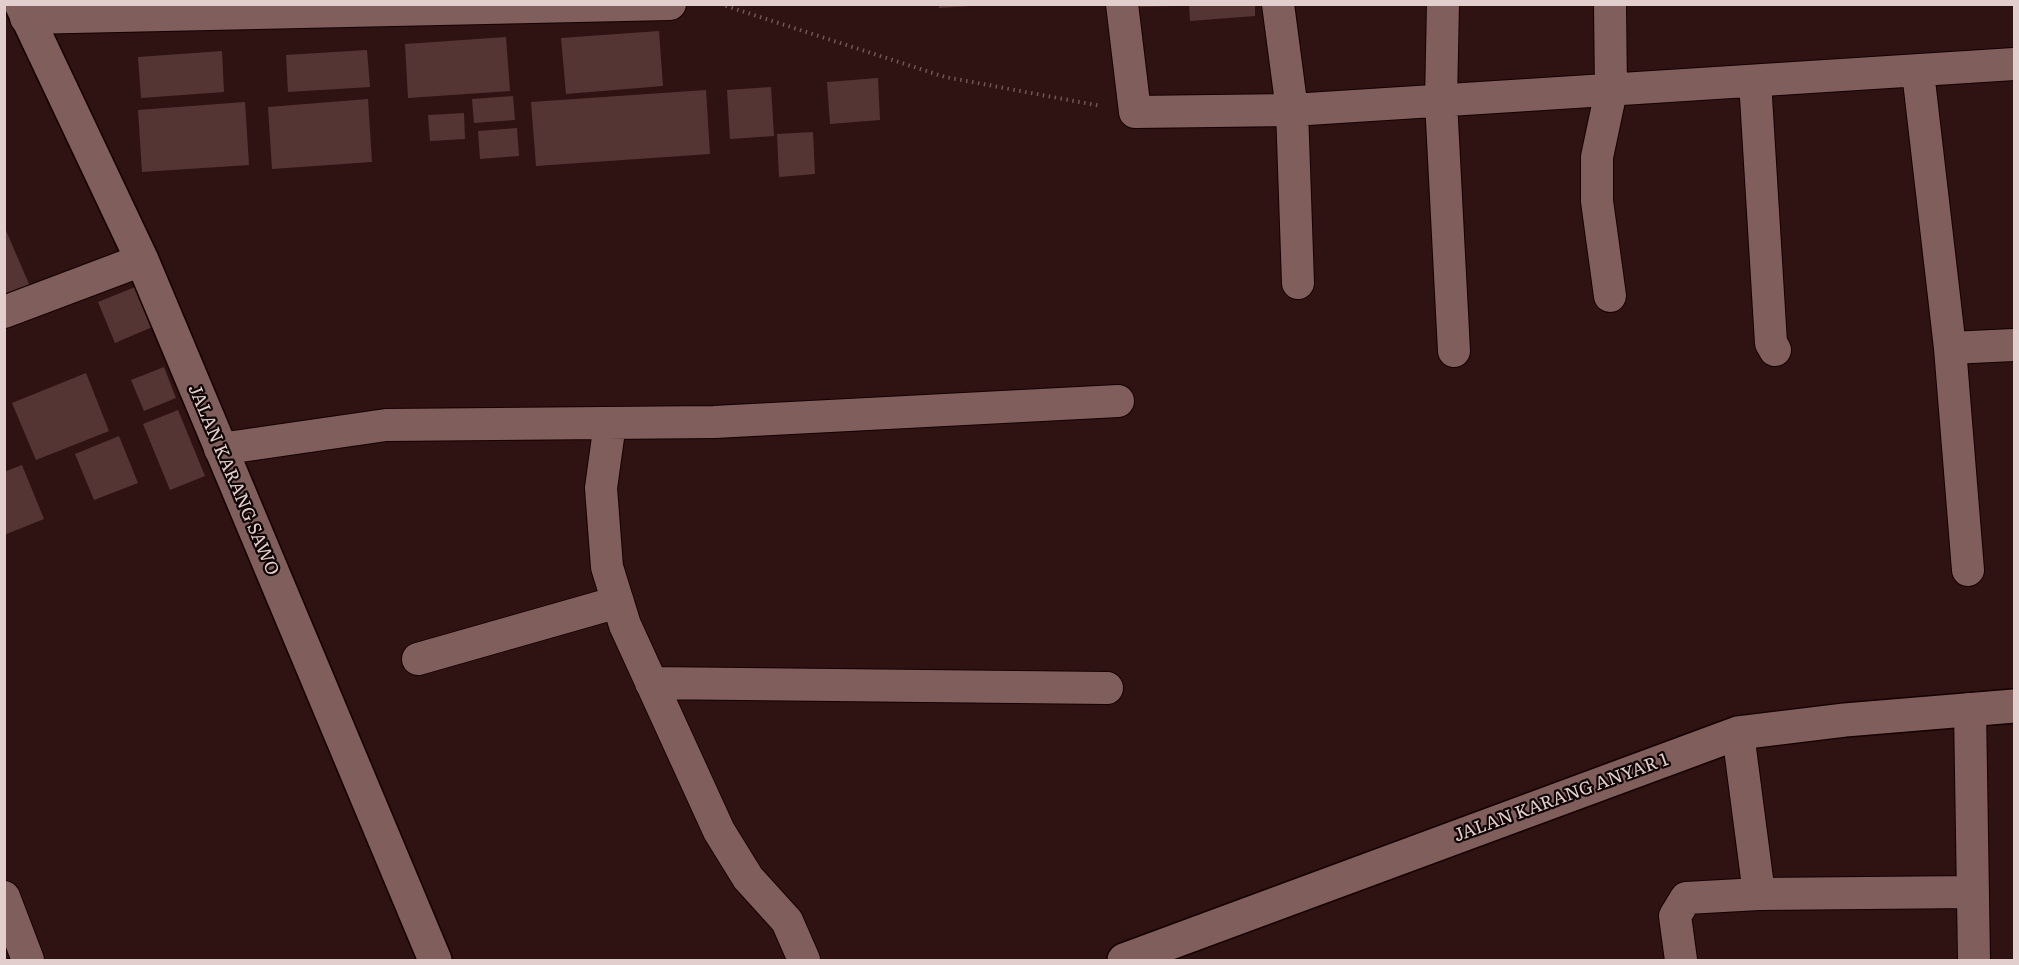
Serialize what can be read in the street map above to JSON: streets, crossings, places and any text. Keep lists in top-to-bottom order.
{
  "streets": {
    "street": ["JALAN KARANG SAWO", "JALAN KARANG ANYAR 1"]
  }
}
